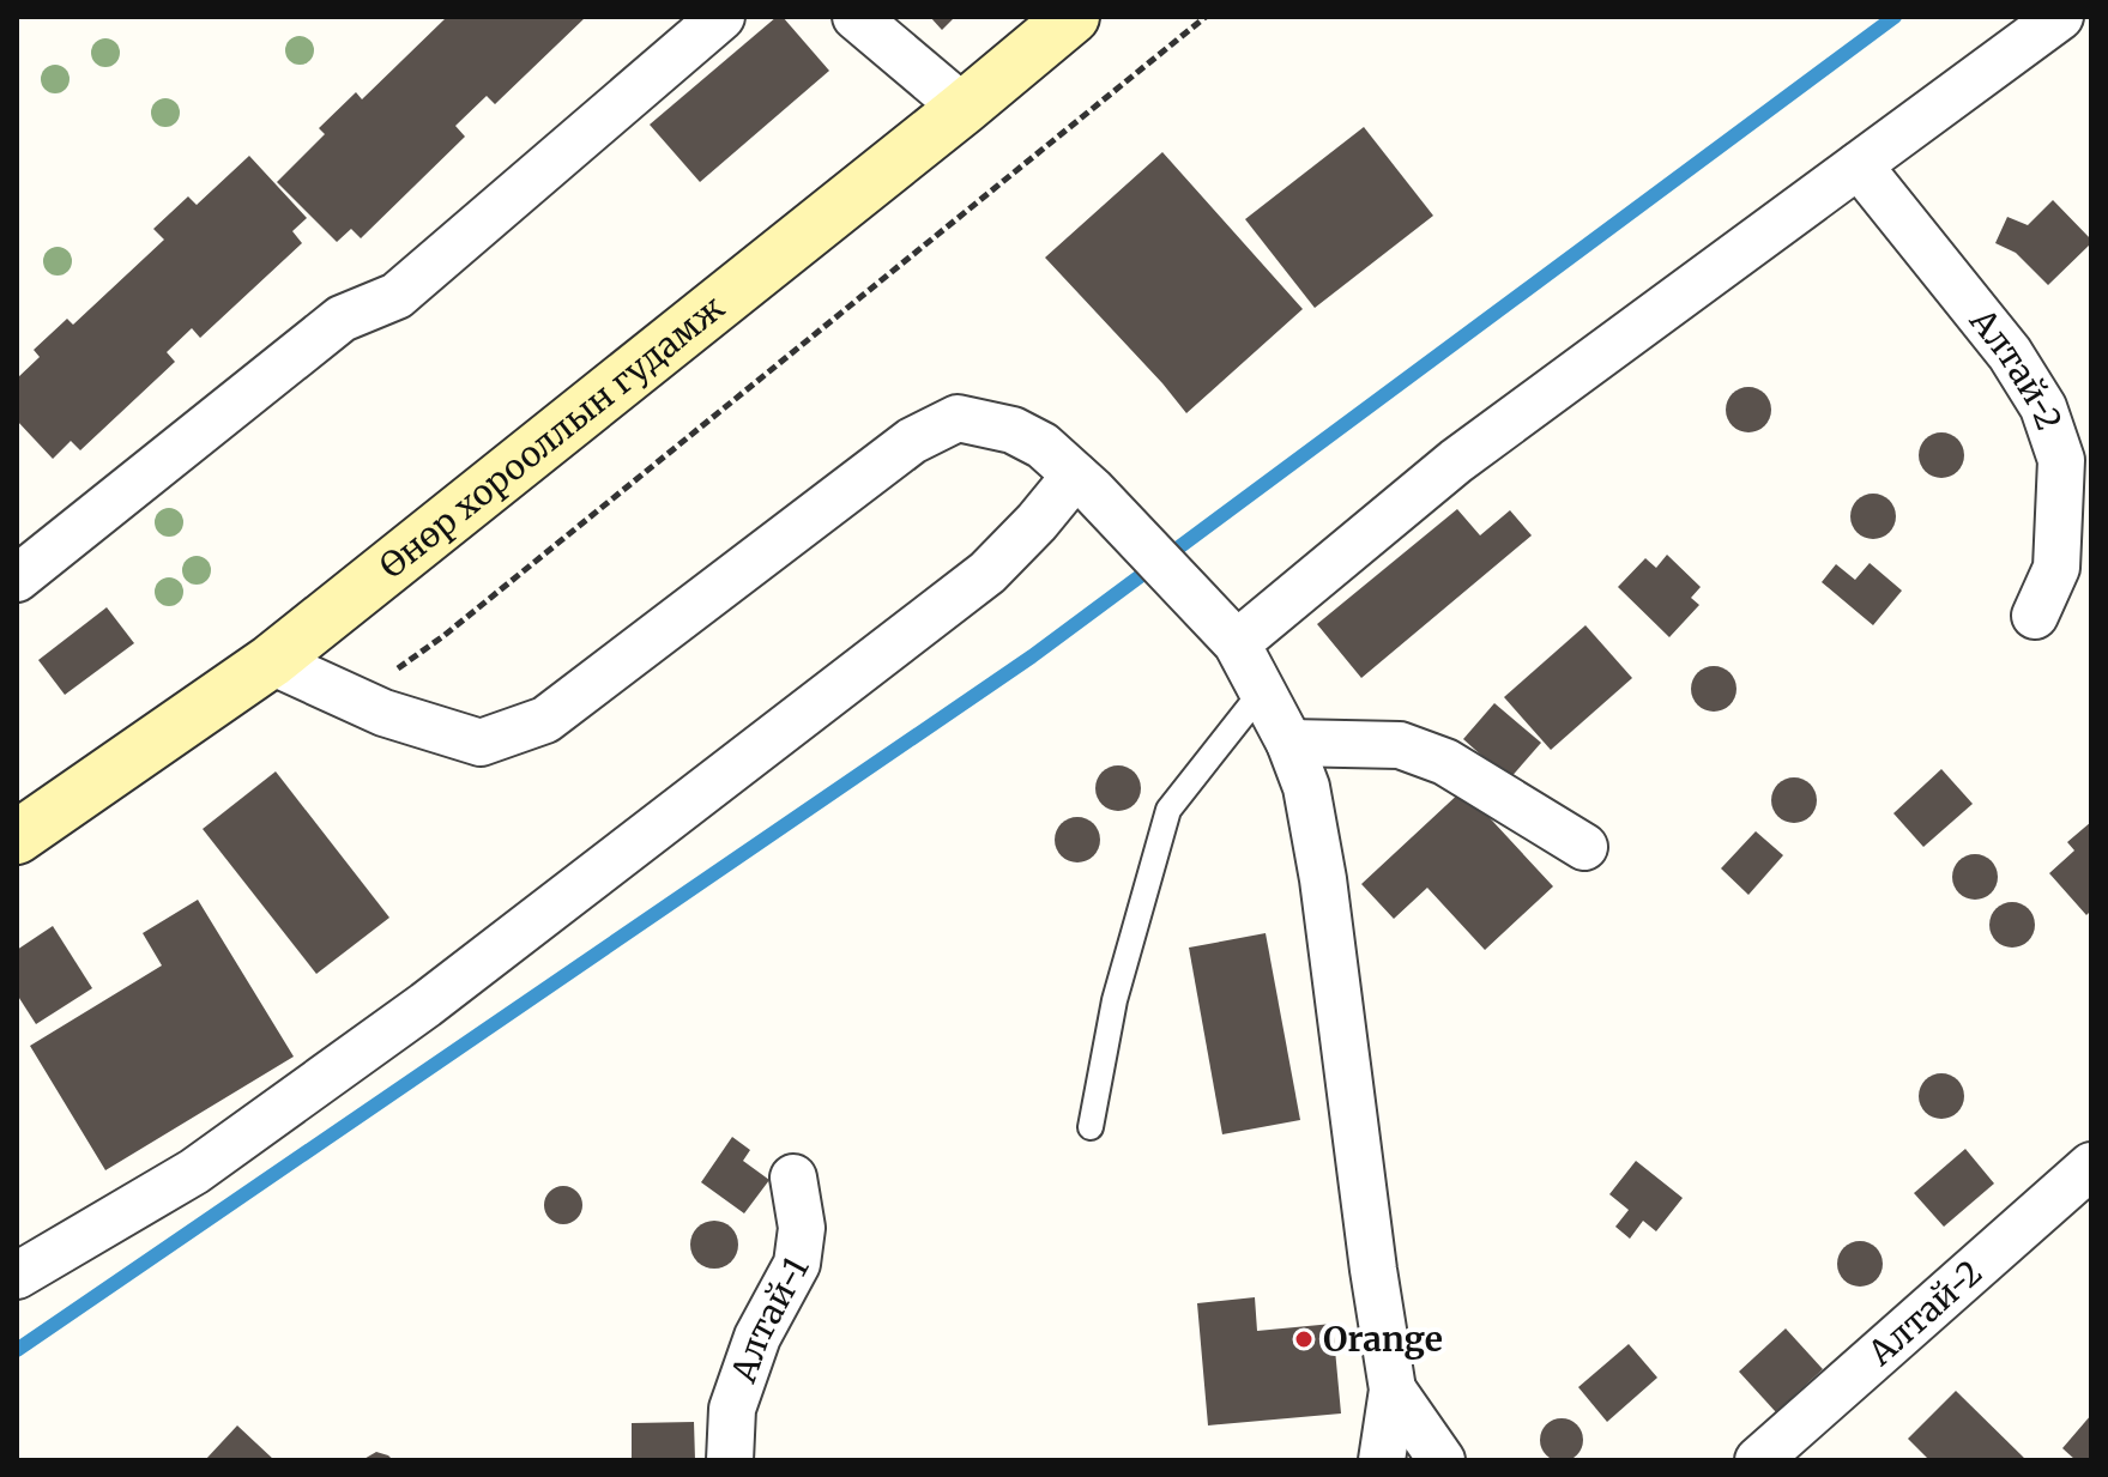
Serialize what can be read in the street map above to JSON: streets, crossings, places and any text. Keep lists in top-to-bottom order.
{
  "streets": {
    "main road": ["Өнөр хорооллын гудамж"],
    "street": ["Алтай-2", "Алтай-1"]
  },
  "places": ["Orange"]
}
